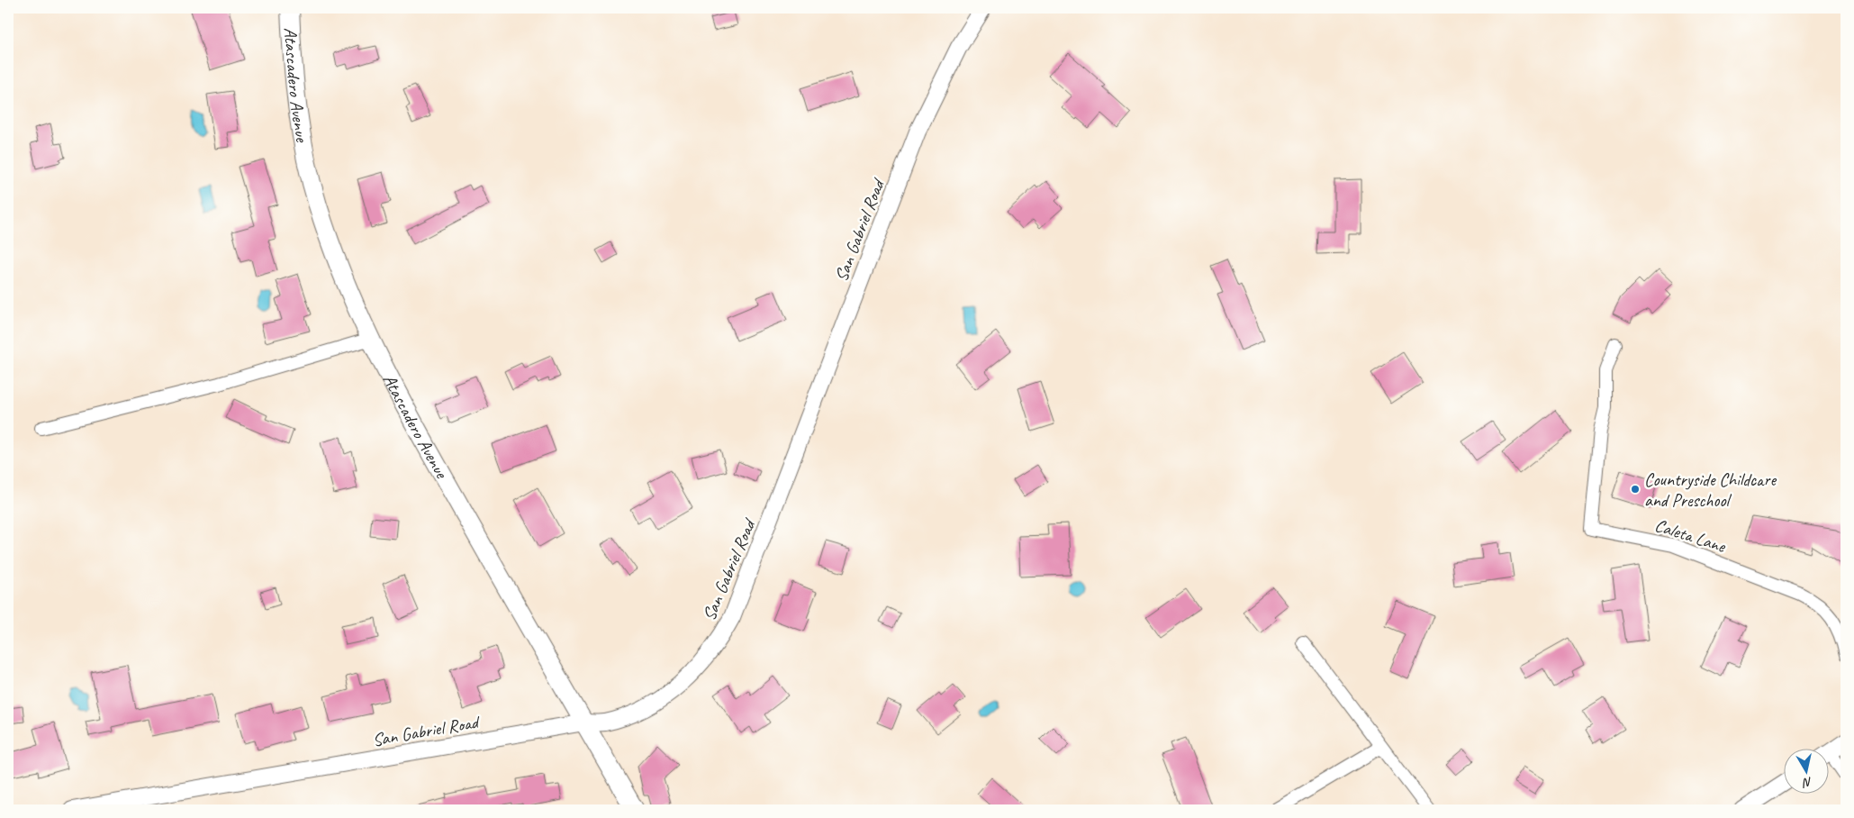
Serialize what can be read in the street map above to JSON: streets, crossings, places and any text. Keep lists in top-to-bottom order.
{
  "streets": {
    "main road": ["Atascadero Avenue"],
    "street": ["San Gabriel Road", "Caleta Lane"]
  },
  "crossings": [
    ["Atascadero Avenue", "San Gabriel Road"]
  ],
  "places": ["Countryside Childcare and Preschool"],
  "north": "bottom"
}
